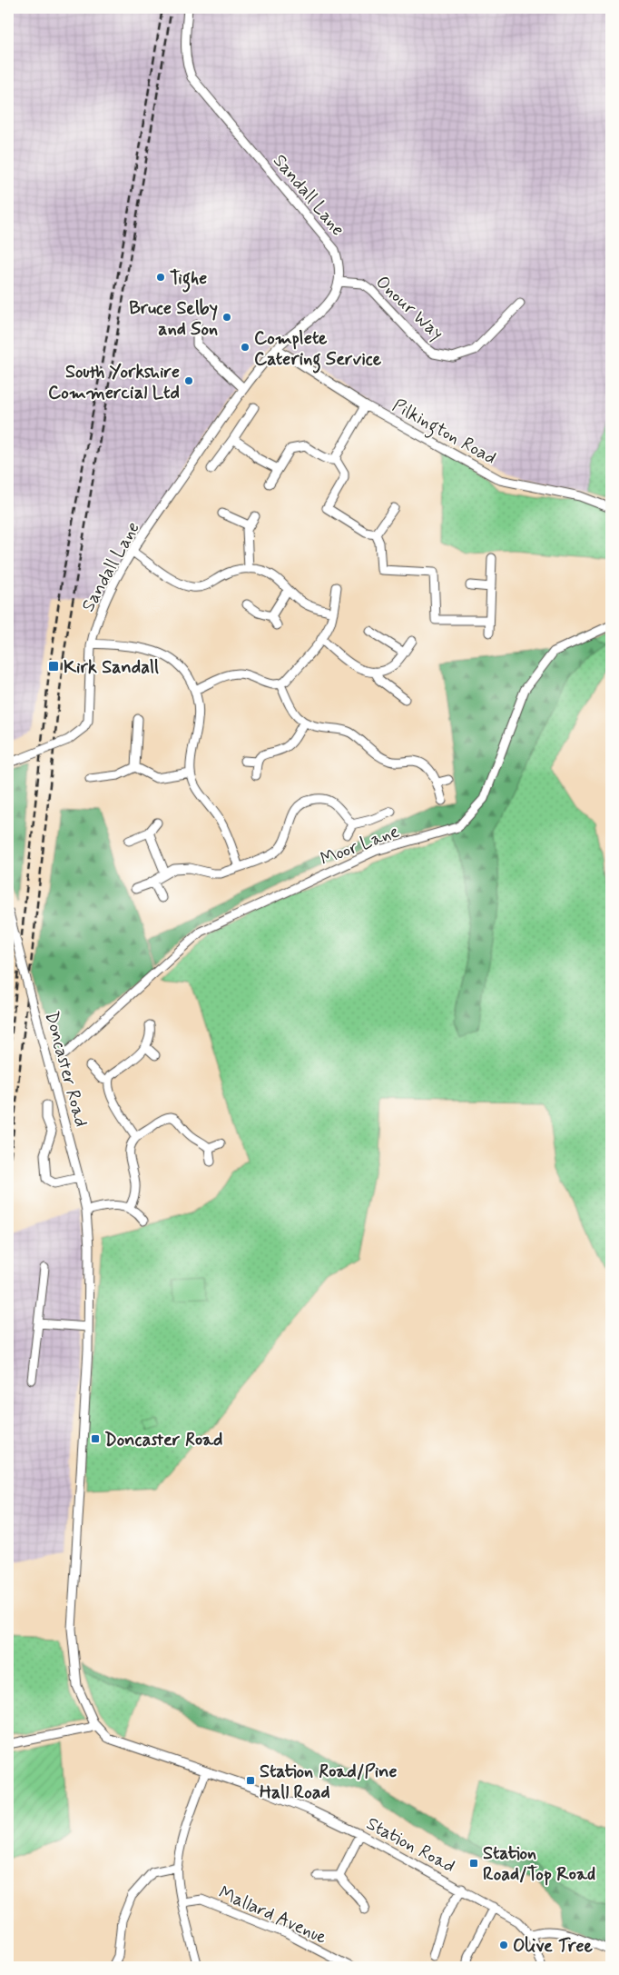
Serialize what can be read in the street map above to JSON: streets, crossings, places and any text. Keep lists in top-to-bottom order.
{
  "streets": {
    "street": [
      "Sandall Lane",
      "Onour Way",
      "Pilkington Road",
      "Moor Lane",
      "Doncaster Road",
      "Station Road",
      "Mallard Avenue"
    ]
  },
  "crossings": [
    ["Sandall Lane", "Onour Way"],
    ["Sandall Lane", "Pilkington Road"],
    ["Doncaster Road", "Station Road"]
  ],
  "places": {
    "other": [
      "Tighe",
      "Bruce Selby and Son",
      "Complete Catering Service",
      "South Yorkshire Commercial Ltd",
      "Olive Tree"
    ],
    "transit": [
      "Kirk Sandall",
      "Doncaster Road",
      "Station Road/Pine Hall Road",
      "Station Road/Top Road"
    ]
  }
}
